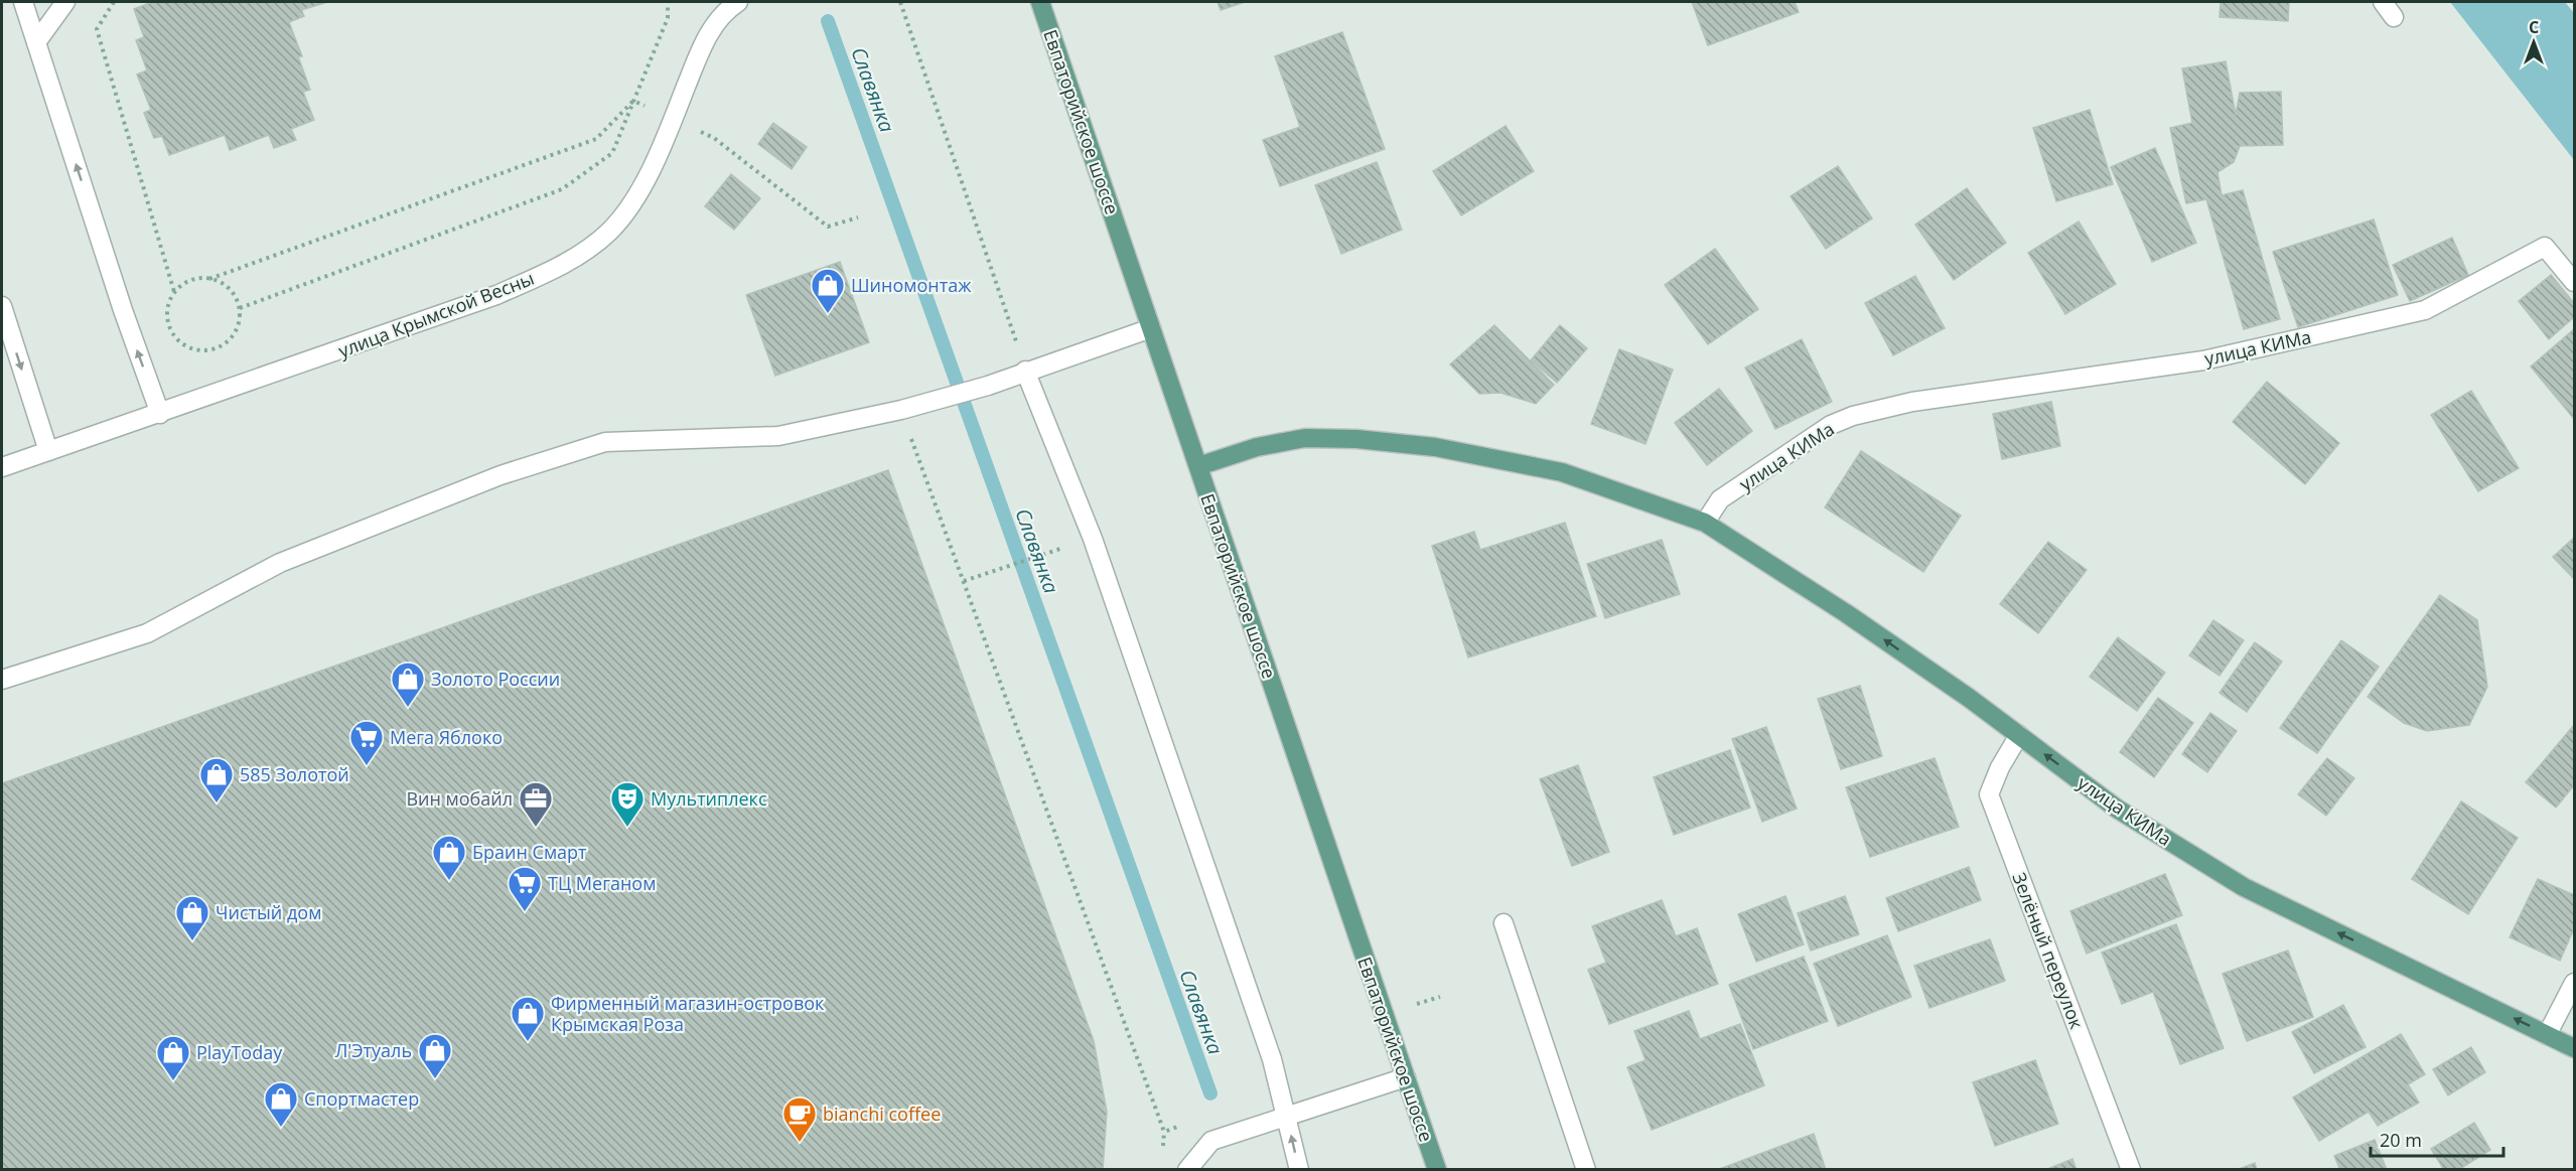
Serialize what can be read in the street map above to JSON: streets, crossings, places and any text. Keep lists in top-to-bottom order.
{
  "streets": {
    "main road": ["Евпаторийское шоссе", "улица КИМа"],
    "street": ["улица Крымской Весны", "Зелёный переулок"]
  },
  "crossings": [
    ["Евпаторийское шоссе", "улица КИМа"],
    ["улица КИМа", "Зелёный переулок"]
  ],
  "one_way": ["улица КИМа"],
  "water": ["Славянка"],
  "places": {
    "shop": [
      "Шиномонтаж",
      "Золото России",
      "585 Золотой",
      "Браин Смарт",
      "Чистый дом",
      "Фирменный магазин-островок Крымская Роза",
      "Л'Этуаль",
      "PlayToday",
      "Спортмастер"
    ],
    "supermarket": ["Мега Яблоко", "ТЦ Меганом"],
    "office": ["Вин мобайл"],
    "theatre": ["Мультиплекс"],
    "cafe": ["bianchi coffee"]
  },
  "scale_bar": "20 m",
  "north": "top"
}
